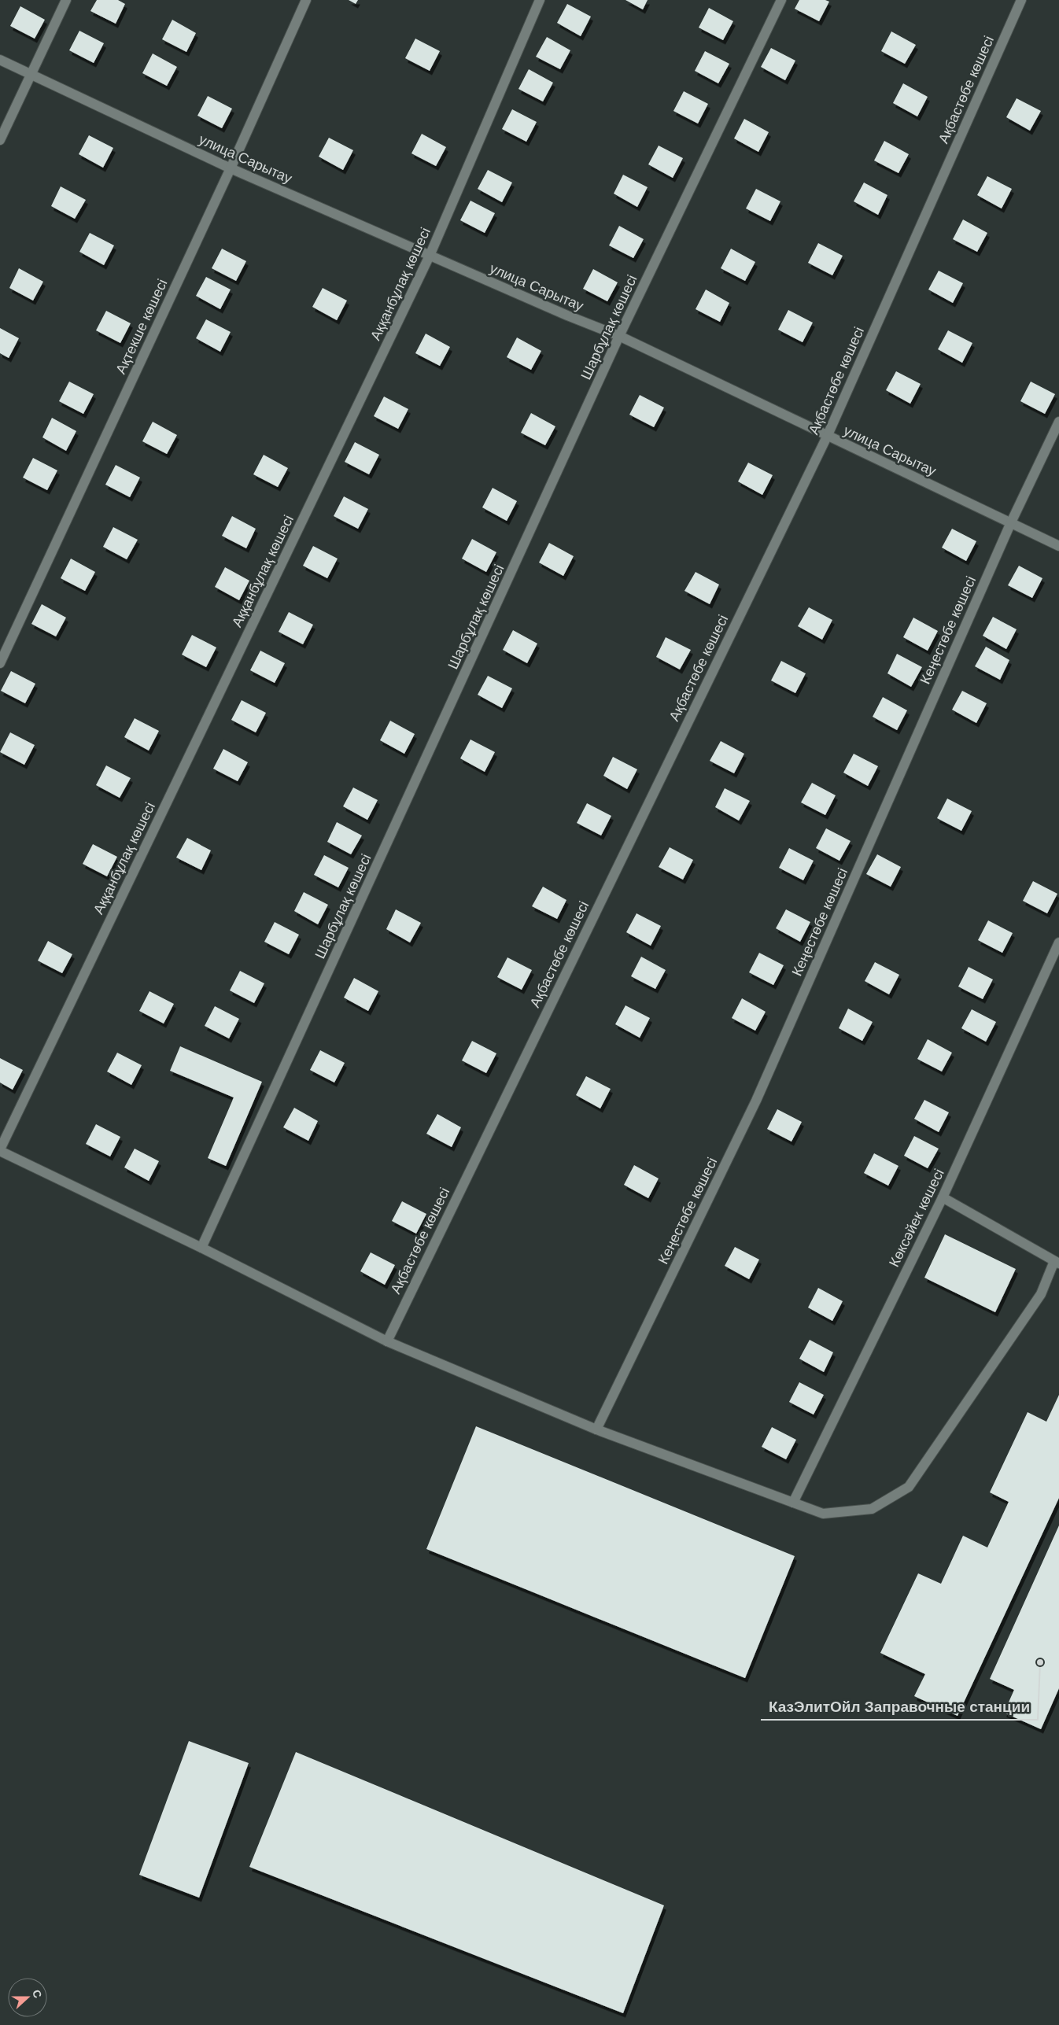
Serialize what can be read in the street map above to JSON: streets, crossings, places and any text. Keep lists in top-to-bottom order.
{
  "streets": {
    "street": [
      "Ақбастөбе көшесі",
      "улица Сарытау",
      "Аққанбұлақ көшесі",
      "Ақтекше көшесі",
      "Шарбұлақ көшесі",
      "Кеңестөбе көшесі",
      "Көксәйек көшесі"
    ]
  },
  "crossings": [
    ["Ақбастөбе көшесі", "улица Сарытау"],
    ["улица Сарытау", "Аққанбұлақ көшесі"],
    ["улица Сарытау", "Ақтекше көшесі"],
    ["улица Сарытау", "Шарбұлақ көшесі"],
    ["улица Сарытау", "Кеңестөбе көшесі"]
  ],
  "places": ["КазЭлитОйл Заправочные станции"],
  "north": "right"
}
